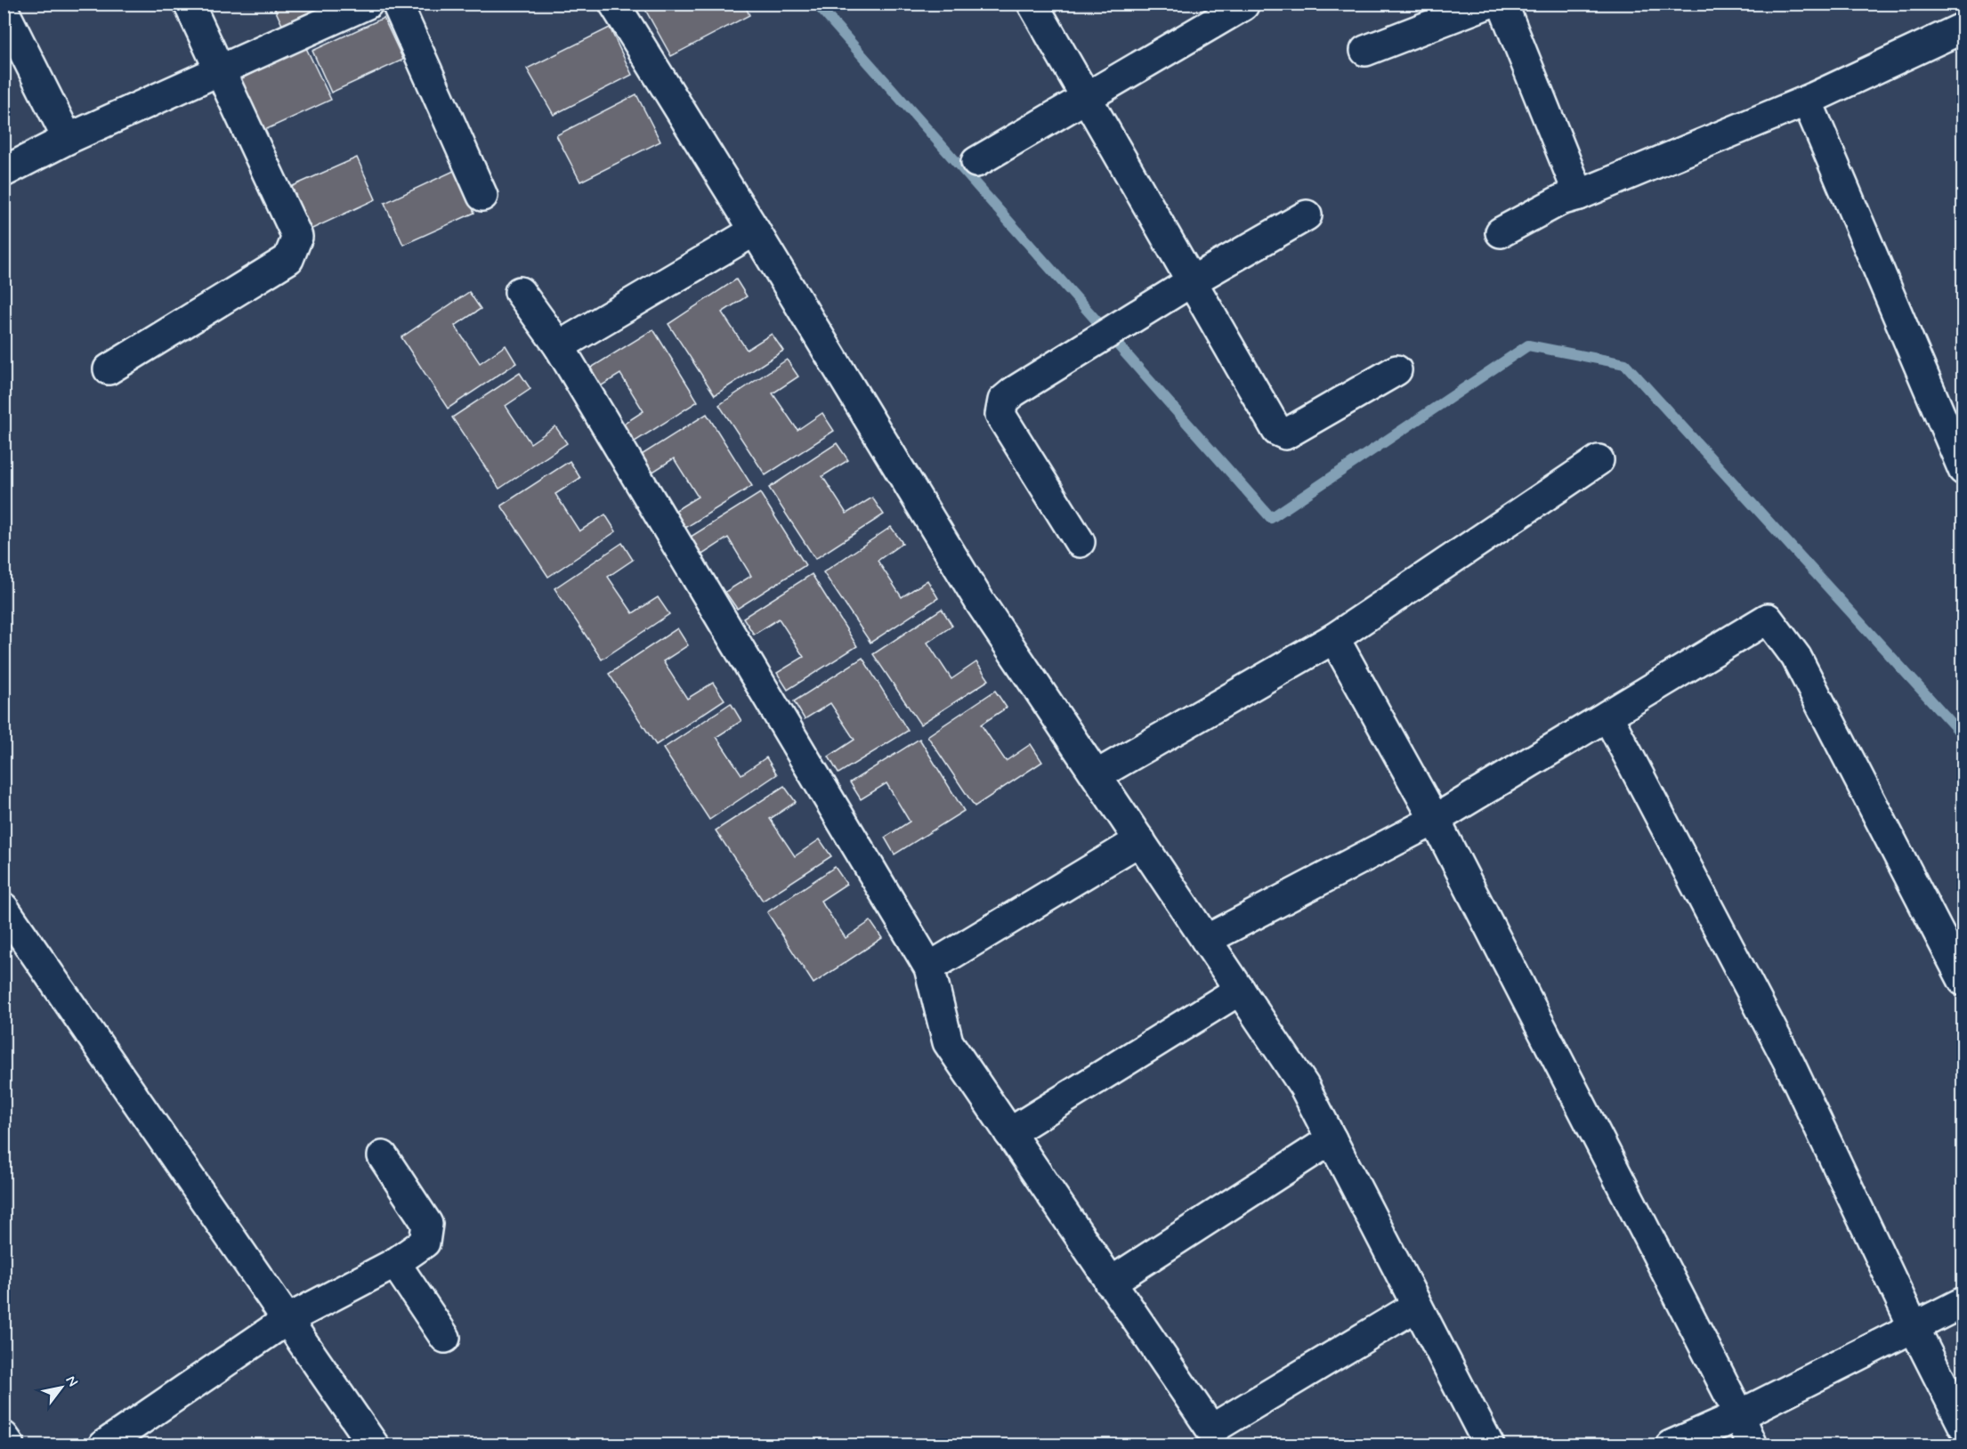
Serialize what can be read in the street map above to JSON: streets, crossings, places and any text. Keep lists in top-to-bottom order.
{
  "north": "top right"
}
